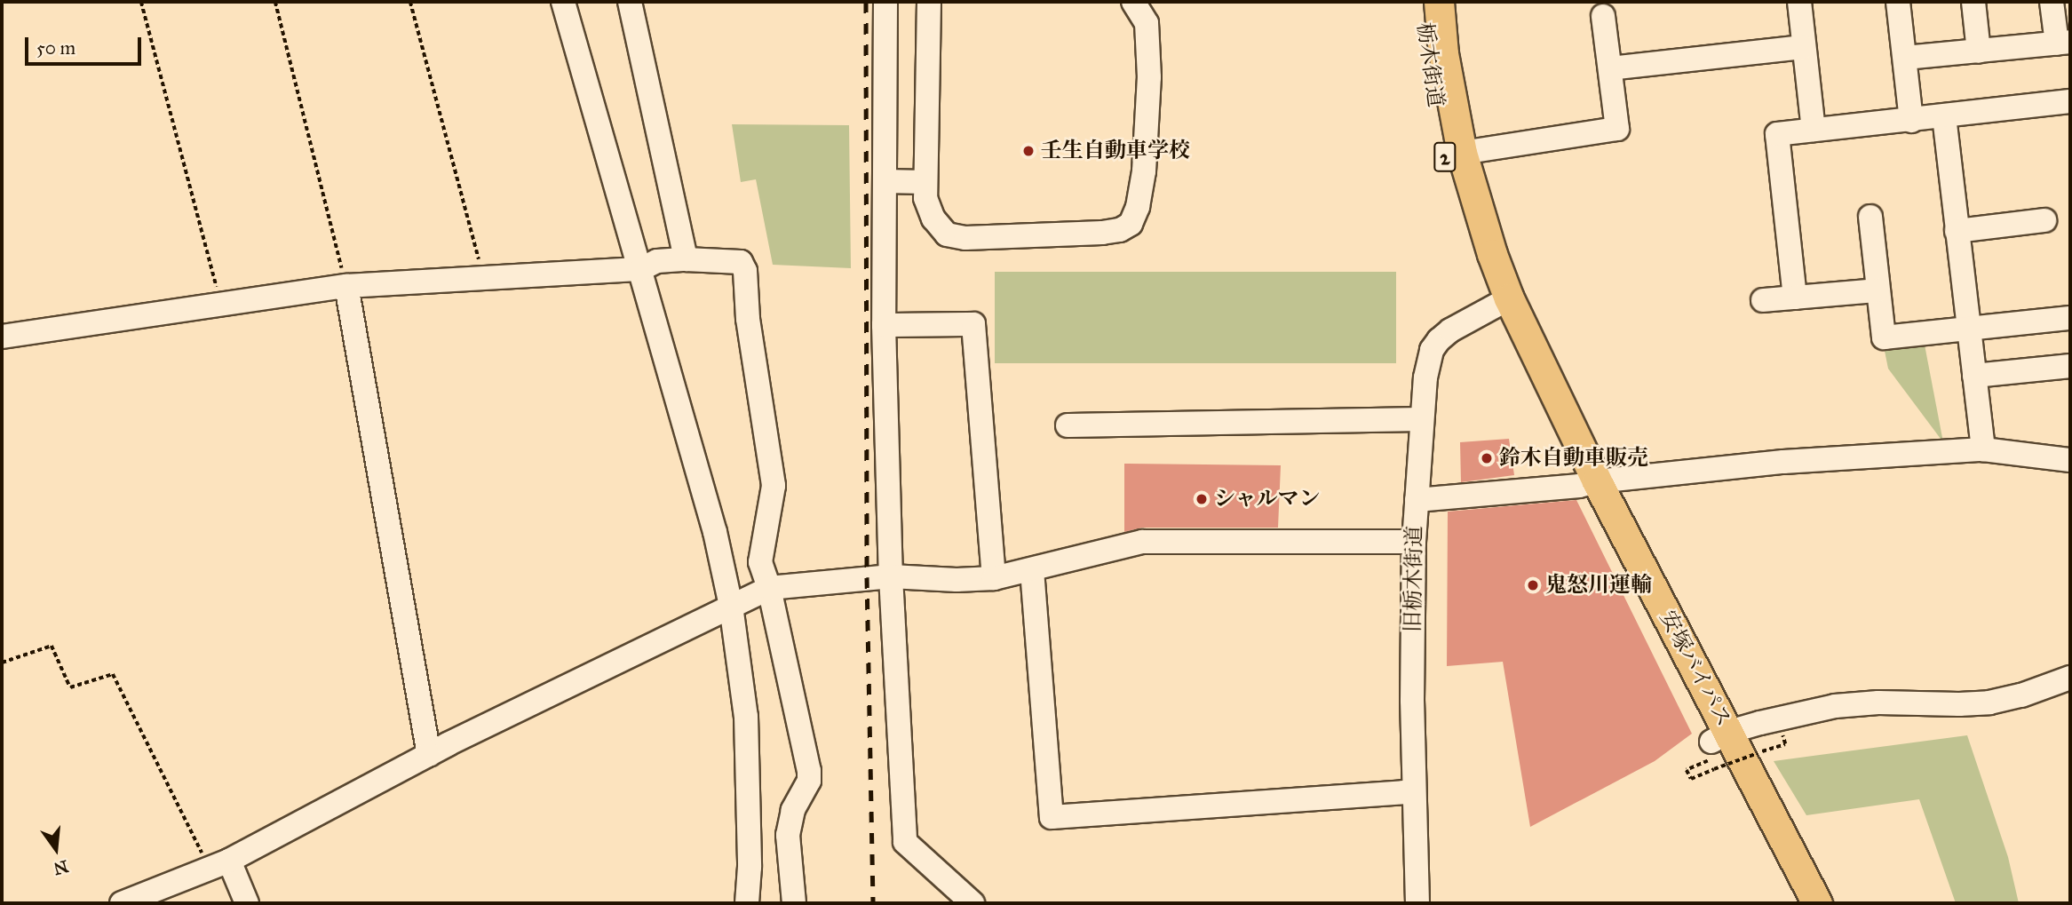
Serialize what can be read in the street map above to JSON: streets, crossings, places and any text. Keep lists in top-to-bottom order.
{
  "streets": {
    "main road": ["栃木街道", "2", "安塚バイパス"],
    "street": ["旧栃木街道"]
  },
  "crossings": [
    ["栃木街道", "旧栃木街道"],
    ["栃木街道", "安塚バイパス"],
    ["旧栃木街道", "安塚バイパス"]
  ],
  "places": [
    "壬生自動車学校",
    "鈴木自動車販売",
    "シャルマン",
    "鬼怒川運輸"
  ],
  "scale_bar": "50 m",
  "north": "bottom"
}
